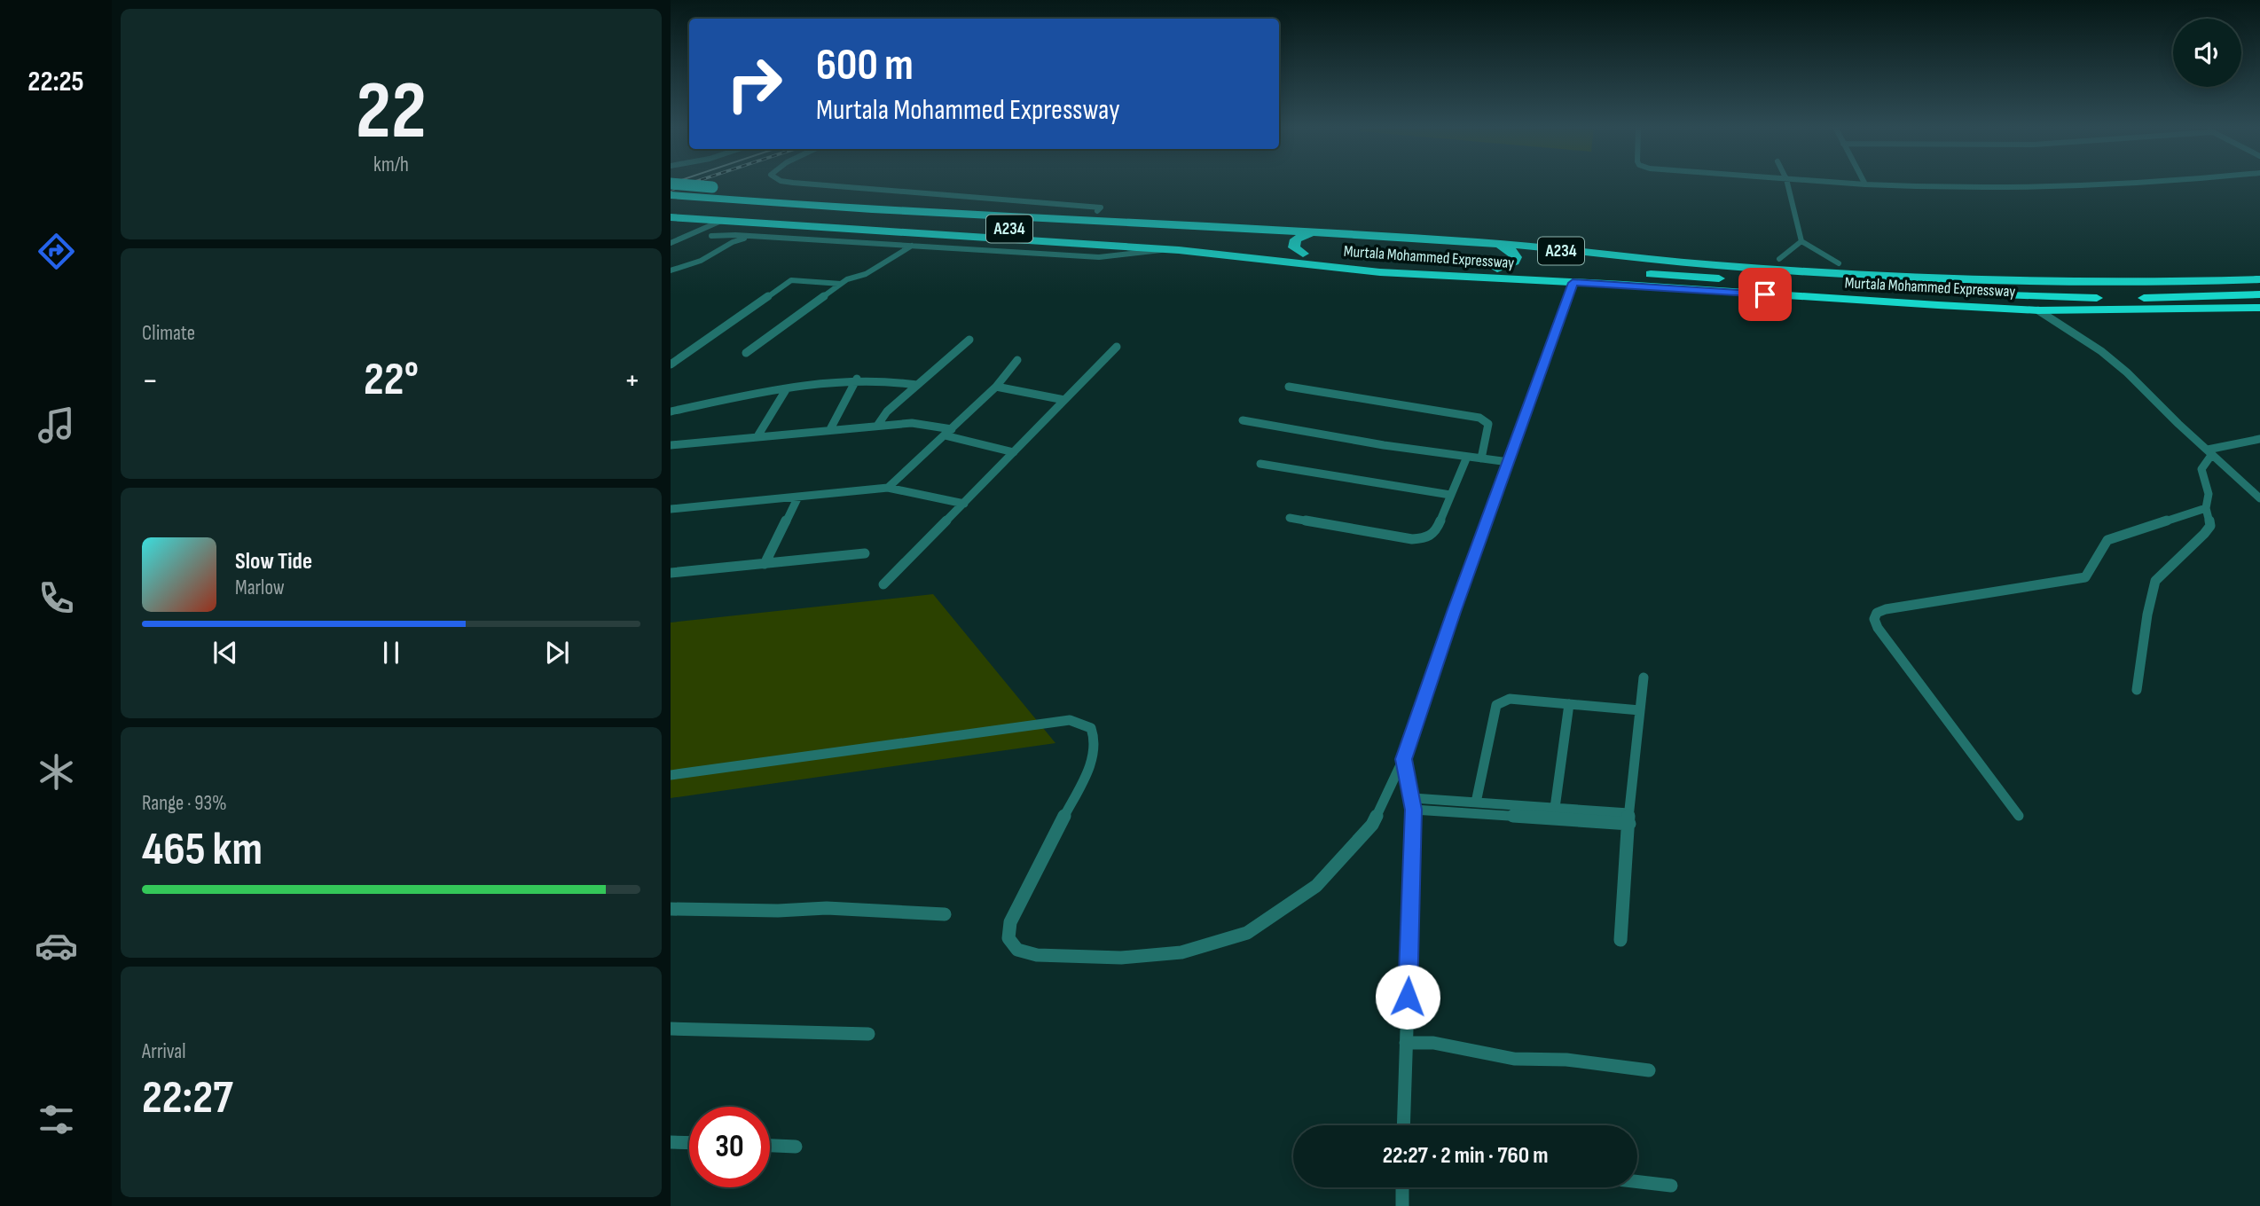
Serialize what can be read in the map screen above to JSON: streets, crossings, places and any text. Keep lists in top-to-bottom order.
{
  "streets": {
    "highway": ["A234", "Murtala Mohammed Expressway"]
  },
  "page": {
    "tabs": "22:25",
    "tile": [
      ["22", "km/h"],
      "Climate",
      ["Range · 93%", "465 km"],
      ["Arrival", "22:27"]
    ],
    "turn": ["600 m", "Murtala Mohammed Expressway"],
    "heat": ["−", "22°", "+"],
    "song": ["Slow Tide", "Marlow"],
    "limit": "30",
    "trip": "22:27 · 2 min · 760 m"
  }
}
